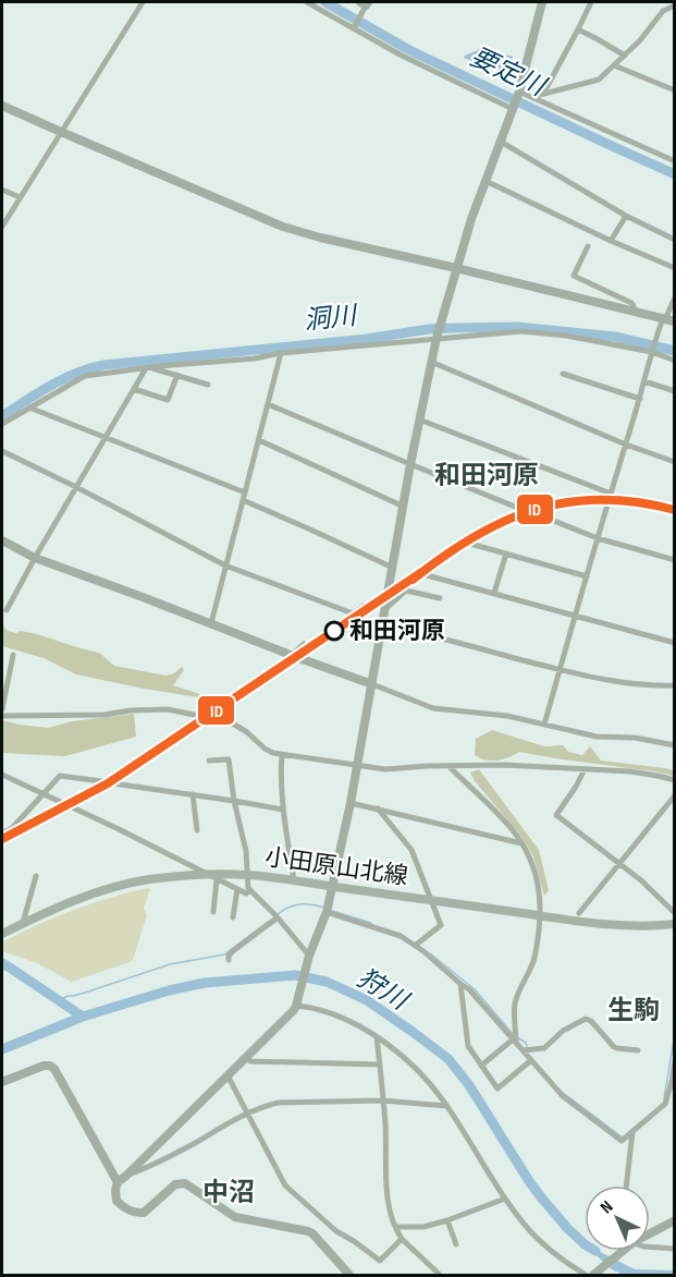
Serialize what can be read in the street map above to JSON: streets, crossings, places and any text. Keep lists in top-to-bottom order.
{
  "streets": {
    "main road": ["小田原山北線"]
  },
  "districts": ["和田河原", "生駒", "中沼"],
  "water": ["要定川", "洞川", "狩川"],
  "places": ["和田河原"],
  "lines": ["transit line ID"],
  "north": "top left"
}
